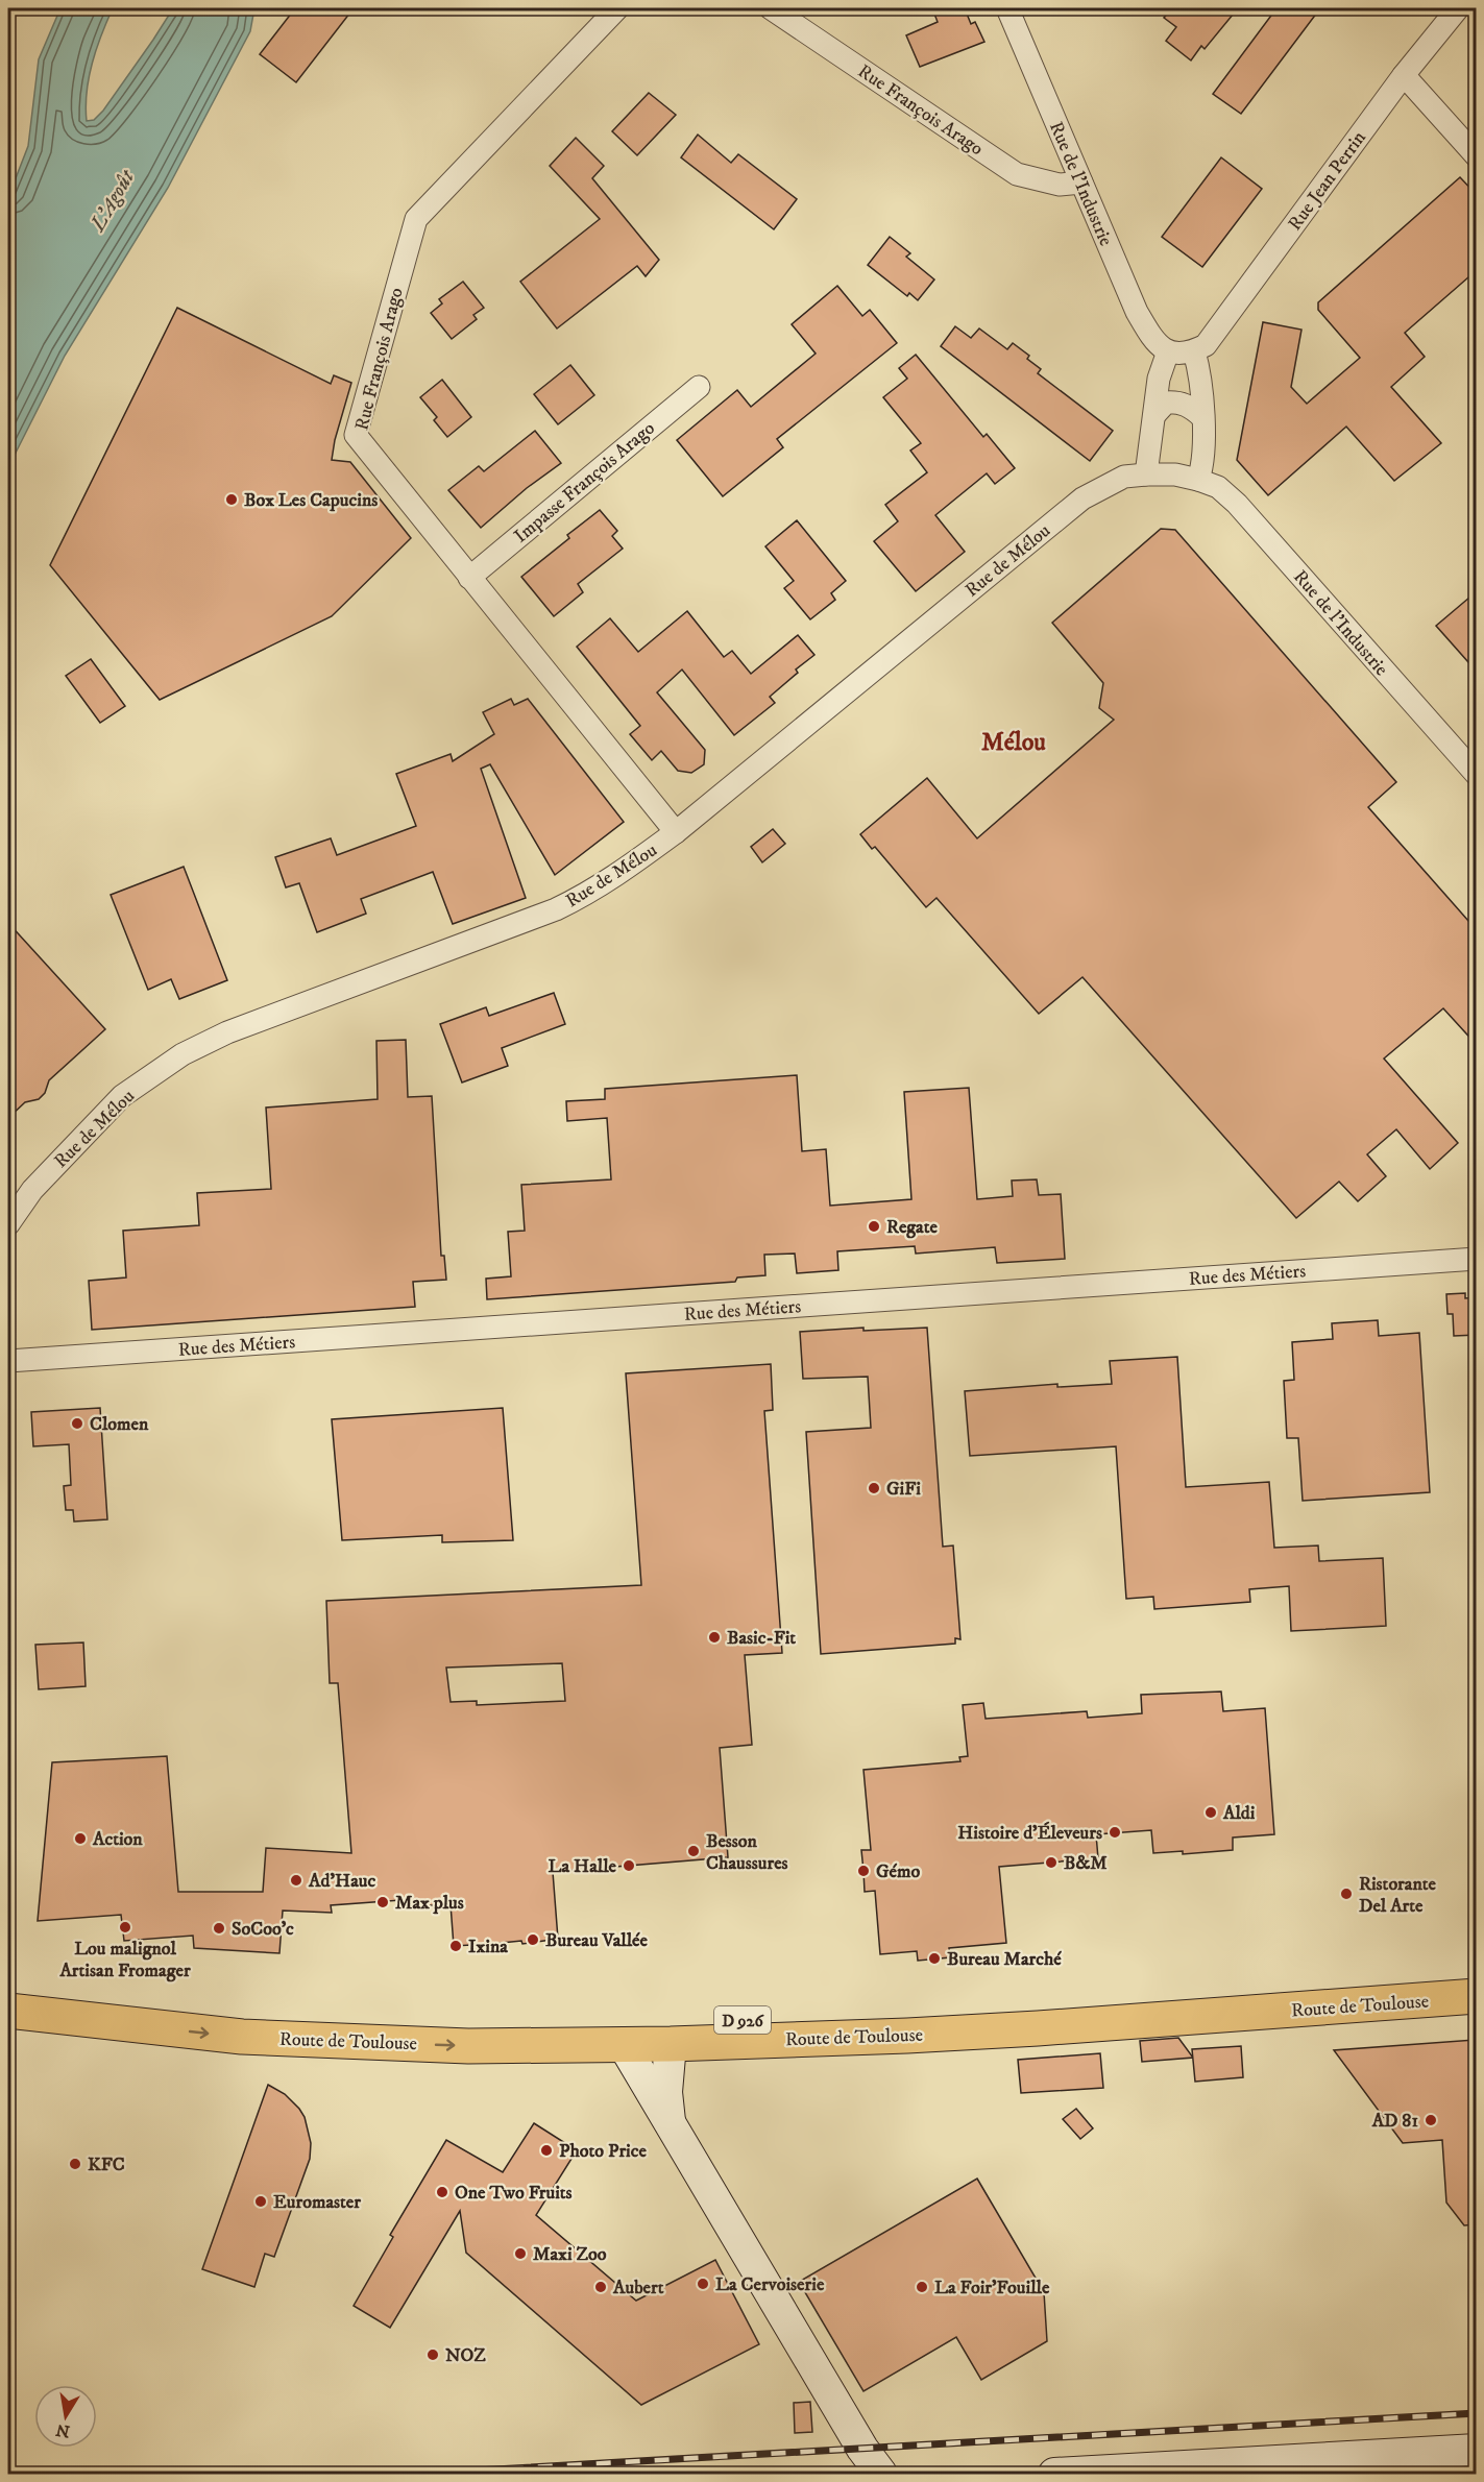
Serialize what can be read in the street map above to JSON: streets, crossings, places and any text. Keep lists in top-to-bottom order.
{
  "streets": {
    "main road": ["Route de Toulouse", "D 926"],
    "street": [
      "Rue François Arago",
      "Rue Jean Perrin",
      "Rue de l'Industrie",
      "Impasse François Arago",
      "Rue de Mélou",
      "Rue des Métiers"
    ]
  },
  "crossings": [
    ["Rue François Arago", "Rue de l'Industrie"],
    ["Rue François Arago", "Impasse François Arago"],
    ["Rue François Arago", "Rue de Mélou"],
    ["Rue de l'Industrie", "Rue de Mélou"]
  ],
  "districts": ["Mélou"],
  "water": ["L'Agoût"],
  "places": [
    "Box Les Capucins",
    "Regate",
    "Clomen",
    "GiFi",
    "Basic-Fit",
    "Aldi",
    "Histoire d'Éleveurs",
    "Action",
    "Besson Chaussures",
    "B&M",
    "La Halle",
    "Gémo",
    "Ad’Hauc",
    "Ristorante Del Arte",
    "Max plus",
    "Lou malignol Artisan Fromager",
    "SoCoo'c",
    "Bureau Vallée",
    "Ixina",
    "Bureau Marché",
    "AD 81",
    "Photo Price",
    "KFC",
    "One Two Fruits",
    "Euromaster",
    "Maxi Zoo",
    "La Cervoiserie",
    "Aubert",
    "La Foir'Fouille",
    "NOZ"
  ],
  "north": "bottom"
}
